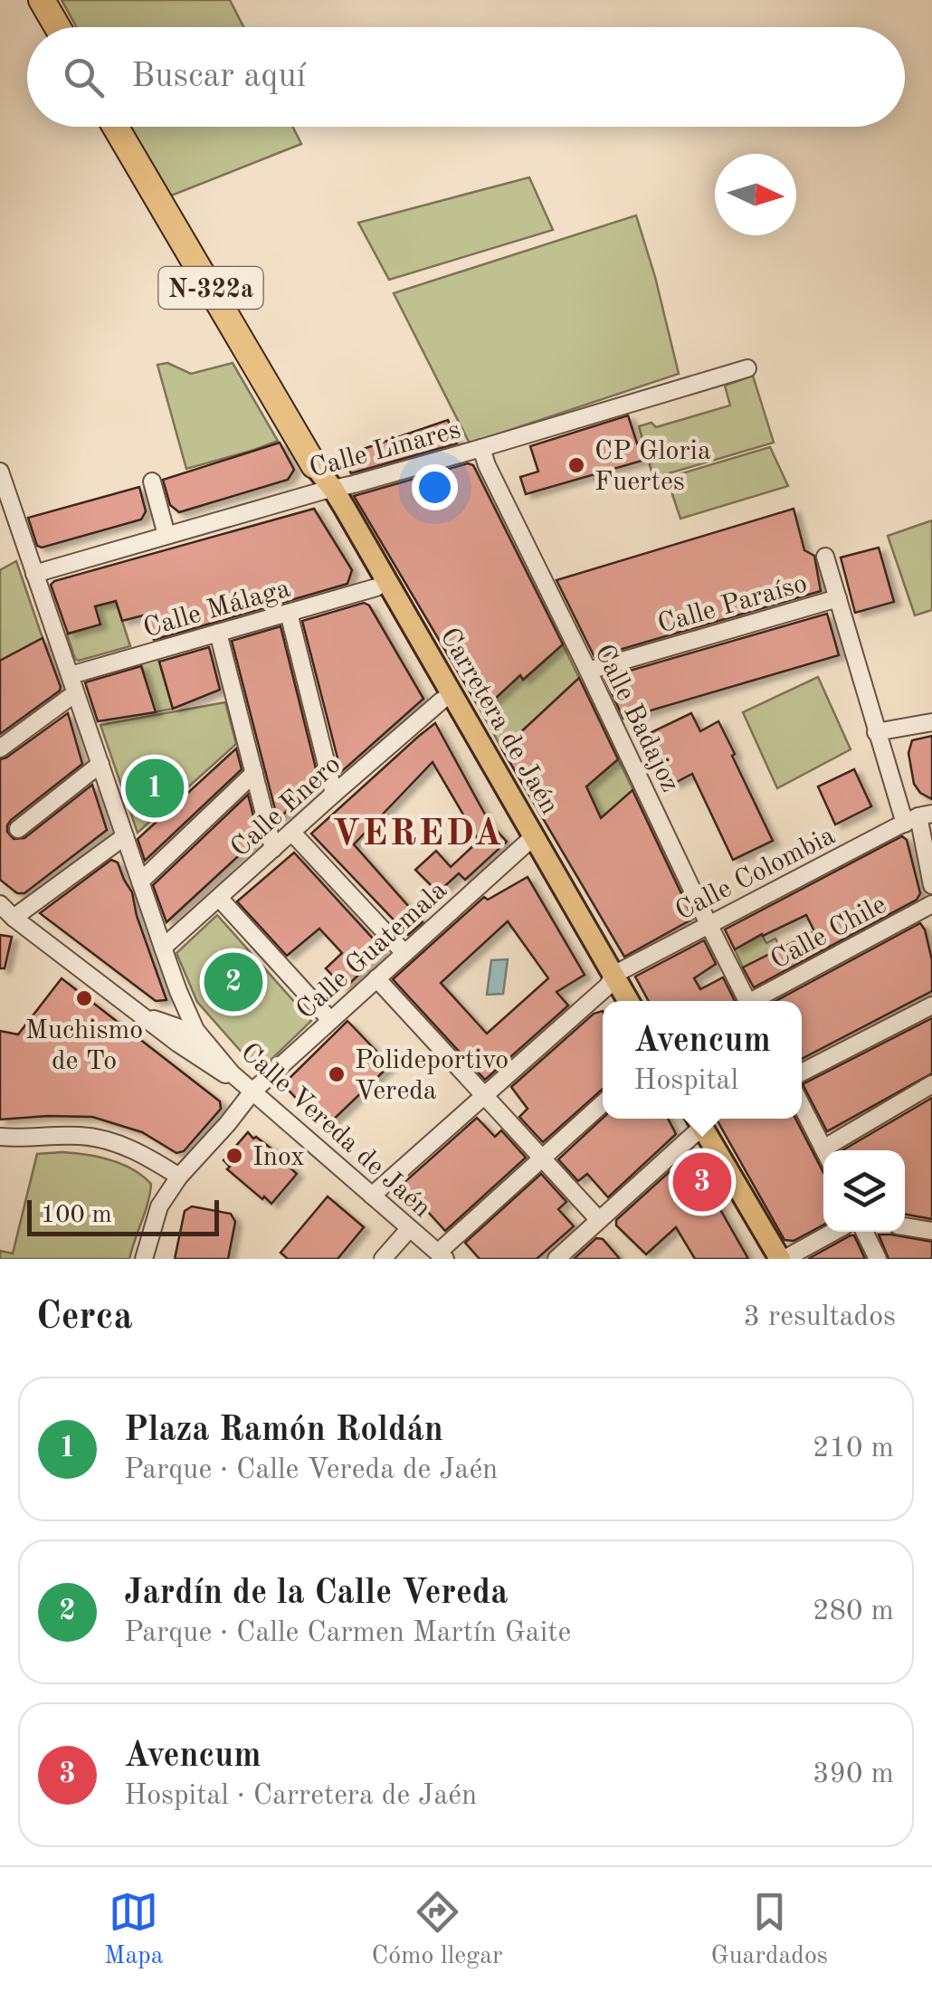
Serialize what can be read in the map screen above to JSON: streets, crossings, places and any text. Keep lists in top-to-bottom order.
{
  "streets": {
    "highway": ["N-322a", "Carretera de Jaén"],
    "street": [
      "Calle Linares",
      "Calle Paraíso",
      "Calle Málaga",
      "Calle Badajoz",
      "Calle Enero",
      "Calle Colombia",
      "Calle Chile",
      "Calle Guatemala",
      "Calle Vereda de Jaén"
    ]
  },
  "crossings": [
    ["Calle Linares", "Calle Badajoz"],
    ["Calle Linares", "Carretera de Jaén"],
    ["Calle Linares", "Calle Vereda de Jaén"],
    ["Calle Paraíso", "Calle Badajoz"],
    ["Calle Málaga", "Carretera de Jaén"],
    ["Calle Málaga", "Calle Vereda de Jaén"],
    ["Calle Badajoz", "Calle Colombia"],
    ["Carretera de Jaén", "Calle Enero"],
    ["Carretera de Jaén", "Calle Colombia"],
    ["Carretera de Jaén", "Calle Guatemala"],
    ["Calle Enero", "Calle Vereda de Jaén"],
    ["Calle Colombia", "Calle Vereda de Jaén"],
    ["Calle Guatemala", "Calle Vereda de Jaén"]
  ],
  "districts": ["VEREDA"],
  "places": [
    "CP Gloria Fuertes",
    "Muchismo de To",
    "Polideportivo Vereda",
    "Inox"
  ],
  "scale_bar": "100 m",
  "north": "right",
  "page": {
    "search": "Buscar aquí",
    "pins": ["1", "2", "3"],
    "popup": ["Avencum", "Hospital"],
    "scale": "100 m",
    "heading": ["Cerca", "3 resultados"],
    "list": [
      {
        "mark": "1",
        "name": "Plaza Ramón Roldán",
        "note": "Parque · Calle Vereda de Jaén",
        "value": "210 m"
      },
      {
        "mark": "2",
        "name": "Jardín de la Calle Vereda",
        "note": "Parque · Calle Carmen Martín Gaite",
        "value": "280 m"
      },
      {
        "mark": "3",
        "name": "Avencum",
        "note": "Hospital · Carretera de Jaén",
        "value": "390 m"
      }
    ],
    "nav": ["Mapa", "Cómo llegar", "Guardados"]
  }
}
